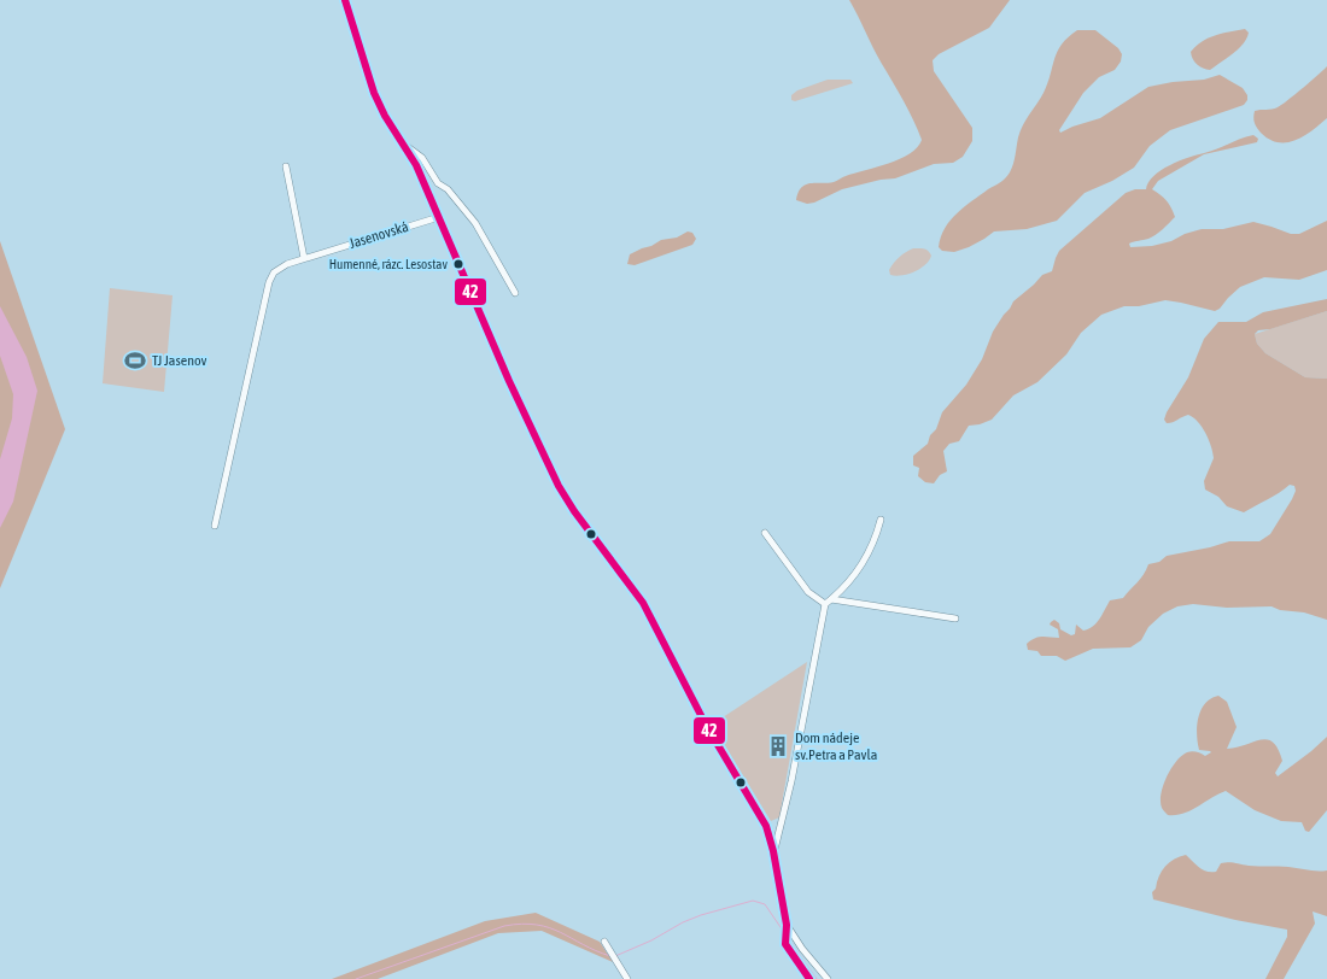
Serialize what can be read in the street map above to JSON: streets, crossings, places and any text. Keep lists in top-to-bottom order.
{
  "streets": {
    "street": ["Jasenovská"]
  },
  "places": {
    "other": ["Humenné, rázc. Lesostav"],
    "sports": ["TJ Jasenov"],
    "building": ["Dom nádeje sv.Petra a Pavla"]
  },
  "lines": ["transit line 42"]
}
